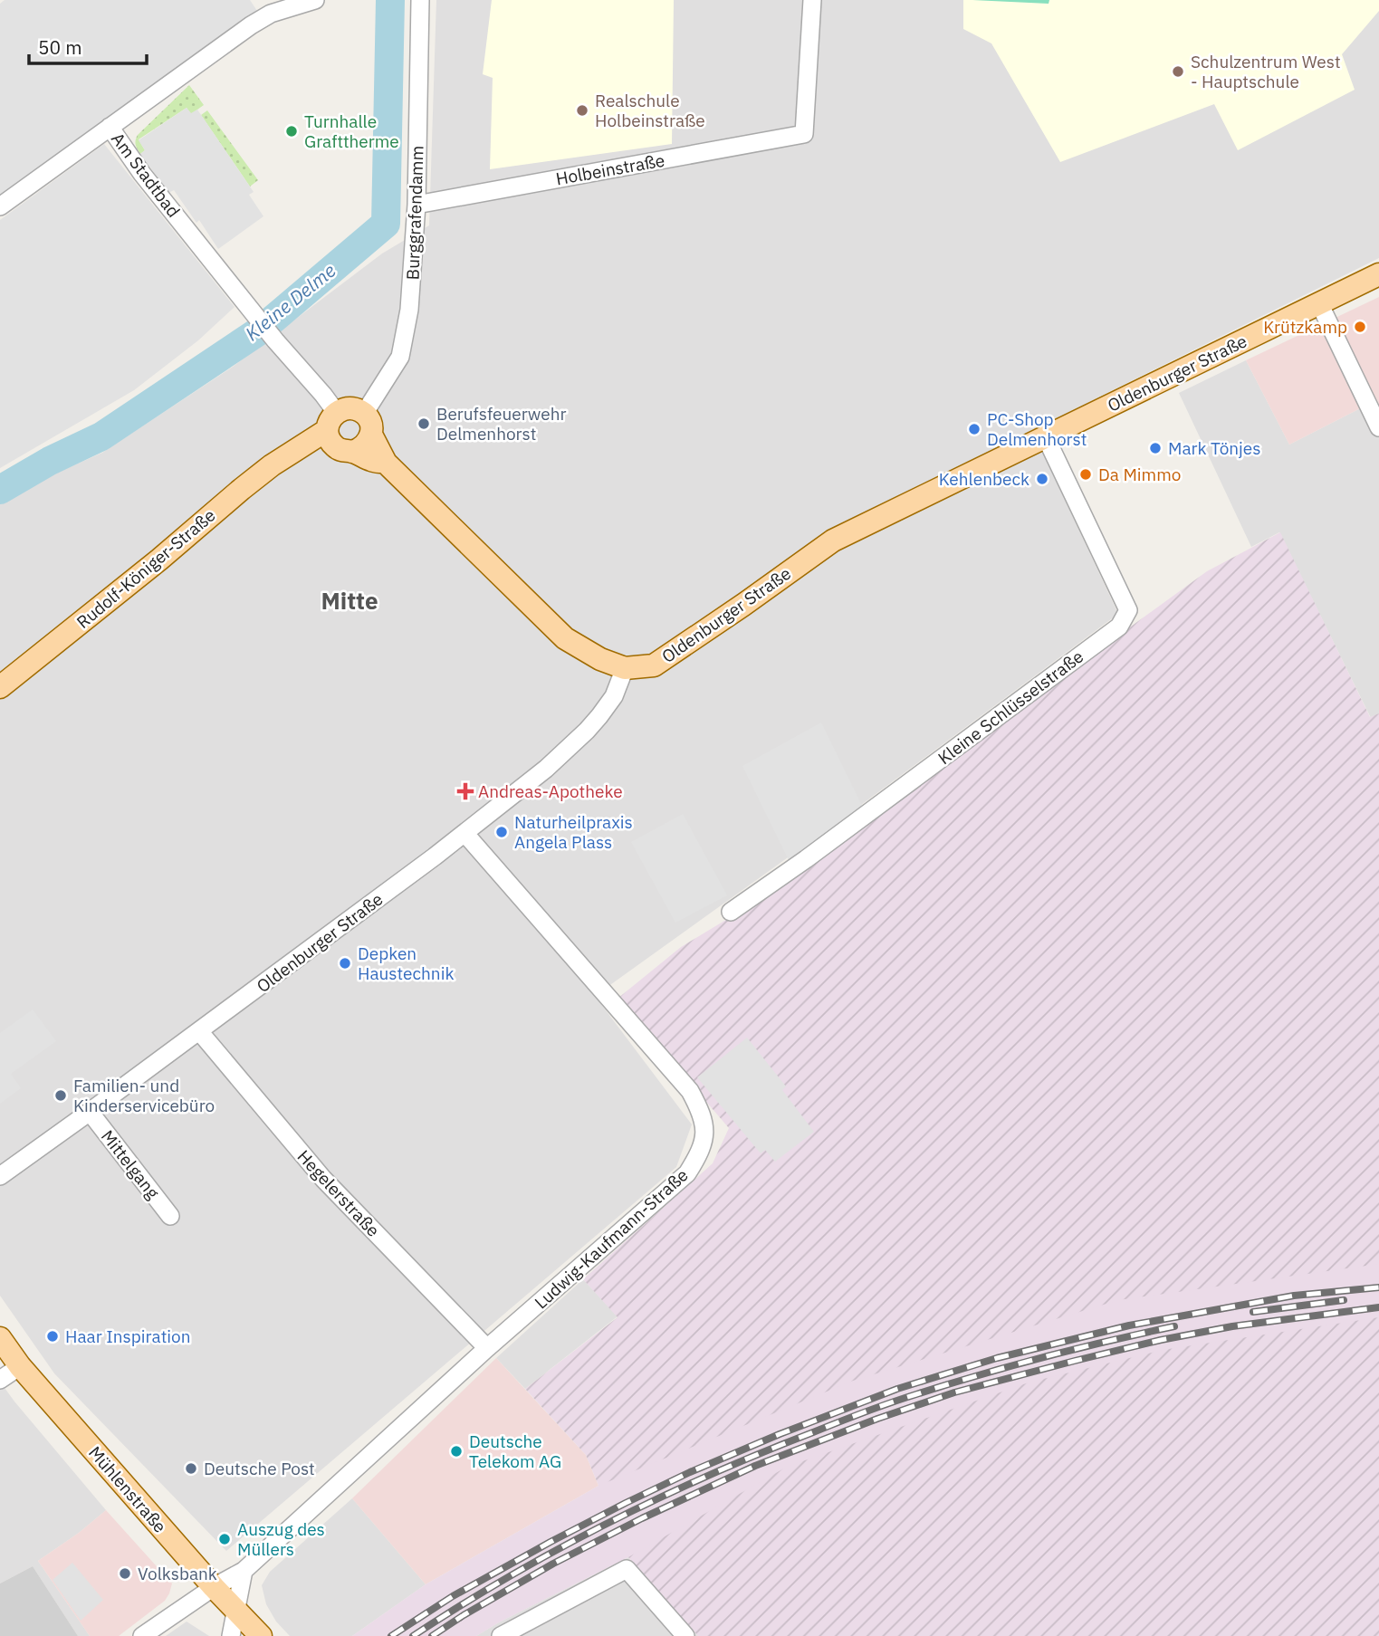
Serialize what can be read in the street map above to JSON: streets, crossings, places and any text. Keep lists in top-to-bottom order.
{
  "streets": {
    "main road": ["Oldenburger Straße", "Rudolf-Königer-Straße", "Mühlenstraße"],
    "street": [
      "Holbeinstraße",
      "Am Stadtbad",
      "Burggrafendamm",
      "Kleine Schlüsselstraße",
      "Mittelgang",
      "Hegelerstraße",
      "Ludwig-Kaufmann-Straße"
    ]
  },
  "crossings": [
    ["Holbeinstraße", "Burggrafendamm"],
    ["Am Stadtbad", "Burggrafendamm"],
    ["Am Stadtbad", "Rudolf-Königer-Straße"],
    ["Burggrafendamm", "Rudolf-Königer-Straße"],
    ["Oldenburger Straße", "Kleine Schlüsselstraße"],
    ["Oldenburger Straße", "Mittelgang"],
    ["Oldenburger Straße", "Hegelerstraße"],
    ["Oldenburger Straße", "Ludwig-Kaufmann-Straße"],
    ["Hegelerstraße", "Ludwig-Kaufmann-Straße"],
    ["Ludwig-Kaufmann-Straße", "Mühlenstraße"]
  ],
  "districts": ["Mitte"],
  "water": ["Kleine Delme"],
  "places": {
    "other": [
      "Schulzentrum West - Hauptschule",
      "Realschule Holbeinstraße",
      "Turnhalle Grafttherme",
      "Krützkamp",
      "Berufsfeuerwehr Delmenhorst",
      "PC-Shop Delmenhorst",
      "Mark Tönjes",
      "Da Mimmo",
      "Kehlenbeck",
      "Naturheilpraxis Angela Plass",
      "Depken Haustechnik",
      "Familien- und Kinderservicebüro",
      "Haar Inspiration",
      "Deutsche Telekom AG",
      "Deutsche Post",
      "Auszug des Müllers",
      "Volksbank"
    ],
    "health": ["Andreas-Apotheke"]
  },
  "scale_bar": "50 m"
}
